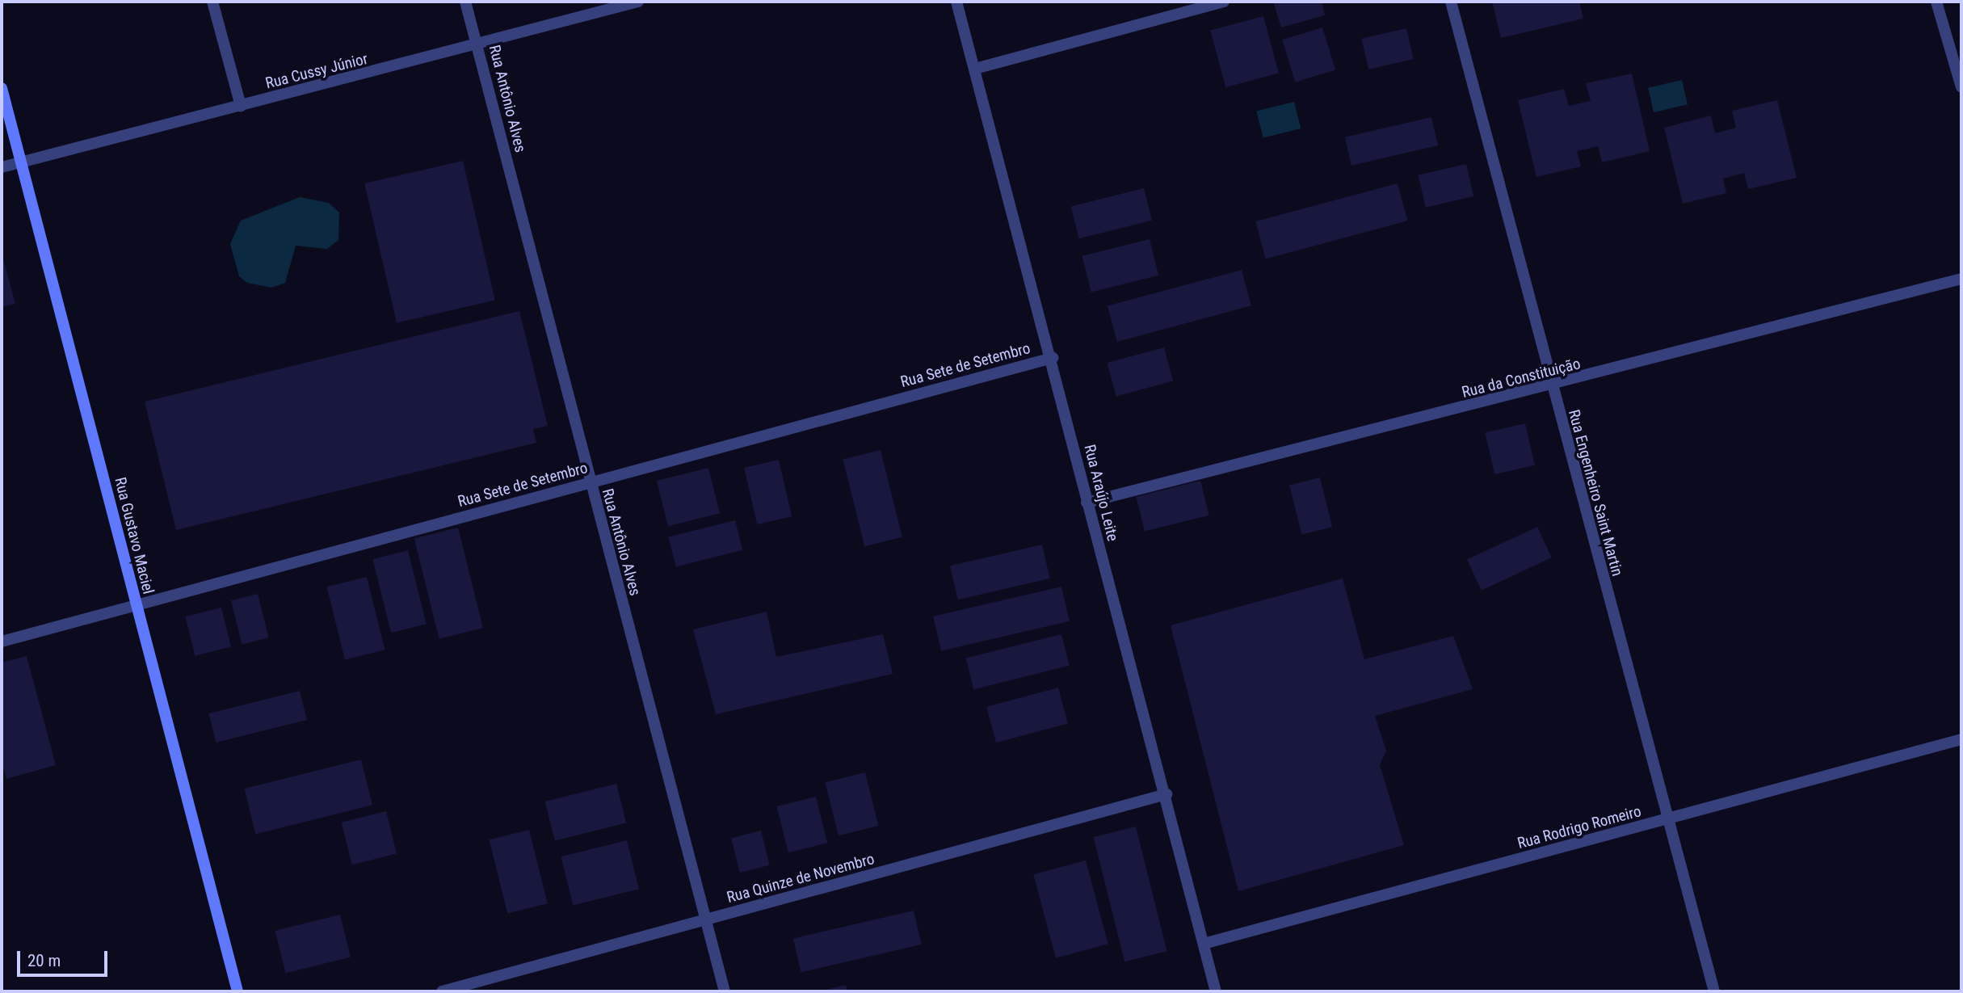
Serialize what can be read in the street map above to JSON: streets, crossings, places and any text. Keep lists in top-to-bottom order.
{
  "streets": {
    "street": [
      "Rua Cussy Júnior",
      "Rua Antônio Alves",
      "Rua Sete de Setembro",
      "Rua da Constituição",
      "Rua Araújo Leite",
      "Rua Engenheiro Saint Martin",
      "Rua Gustavo Maciel",
      "Rua Rodrigo Romeiro",
      "Rua Quinze de Novembro"
    ]
  },
  "crossings": [
    ["Rua Cussy Júnior", "Rua Antônio Alves"],
    ["Rua Cussy Júnior", "Rua Gustavo Maciel"],
    ["Rua Antônio Alves", "Rua Sete de Setembro"],
    ["Rua Antônio Alves", "Rua Quinze de Novembro"],
    ["Rua Sete de Setembro", "Rua Araújo Leite"],
    ["Rua Sete de Setembro", "Rua Gustavo Maciel"],
    ["Rua da Constituição", "Rua Araújo Leite"],
    ["Rua da Constituição", "Rua Engenheiro Saint Martin"],
    ["Rua Araújo Leite", "Rua Rodrigo Romeiro"],
    ["Rua Araújo Leite", "Rua Quinze de Novembro"],
    ["Rua Engenheiro Saint Martin", "Rua Rodrigo Romeiro"]
  ],
  "scale_bar": "20 m"
}
